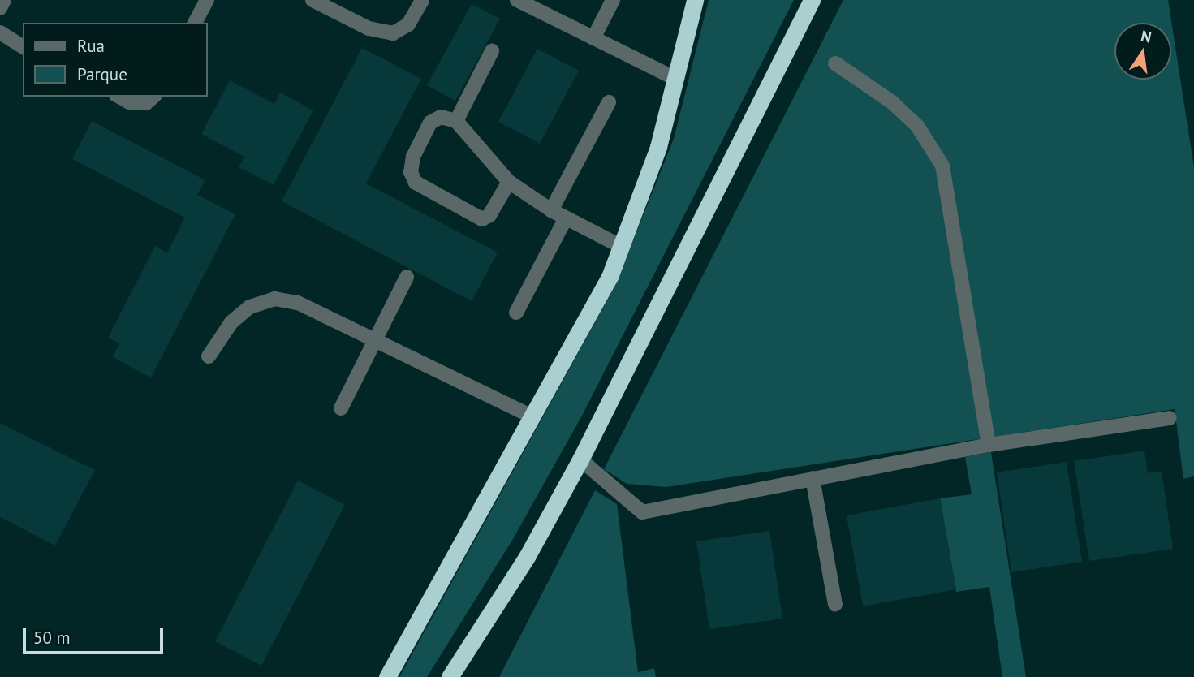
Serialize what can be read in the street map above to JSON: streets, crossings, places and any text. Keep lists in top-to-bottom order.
{
  "legend": ["Rua", "Parque"],
  "scale_bar": "50 m",
  "north": "top"
}
